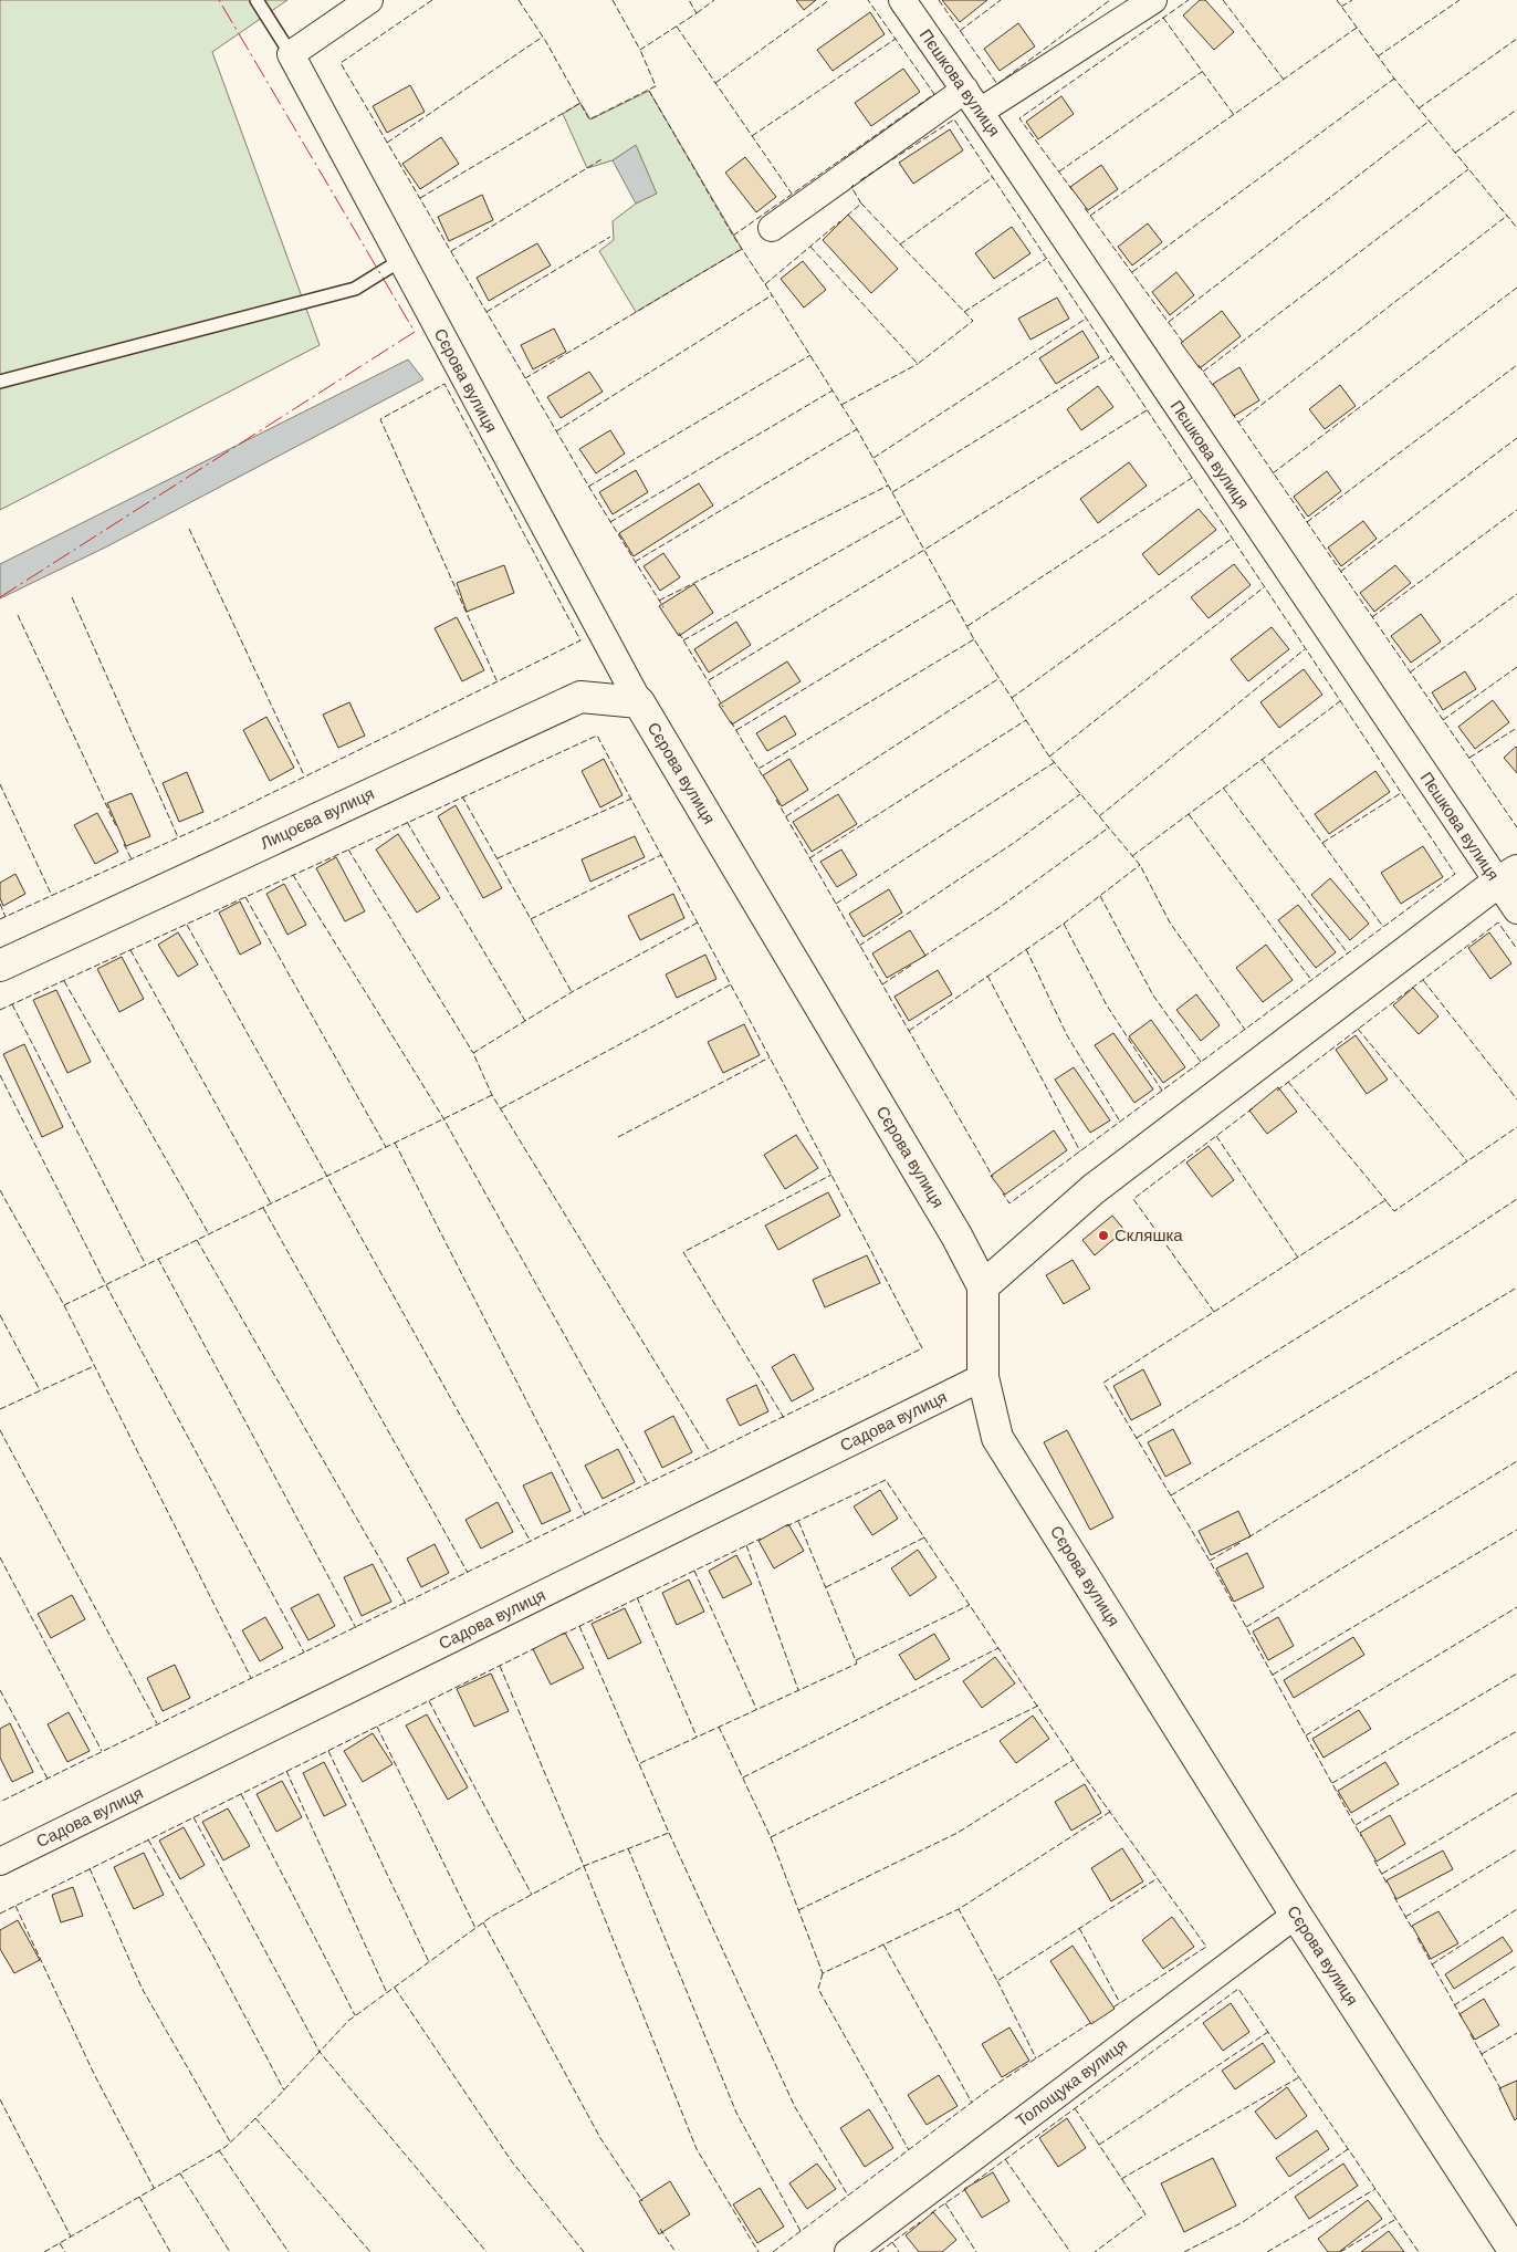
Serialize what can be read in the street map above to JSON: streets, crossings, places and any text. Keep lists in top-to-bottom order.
{
  "streets": {
    "street": [
      "Пєшкова вулиця",
      "Сєрова вулиця",
      "Лицоєва вулиця",
      "Садова вулиця",
      "Толощука вулиця"
    ]
  },
  "crossings": [
    ["Сєрова вулиця", "Лицоєва вулиця"],
    ["Сєрова вулиця", "Садова вулиця"],
    ["Сєрова вулиця", "Толощука вулиця"]
  ],
  "places": ["Скляшка"]
}
